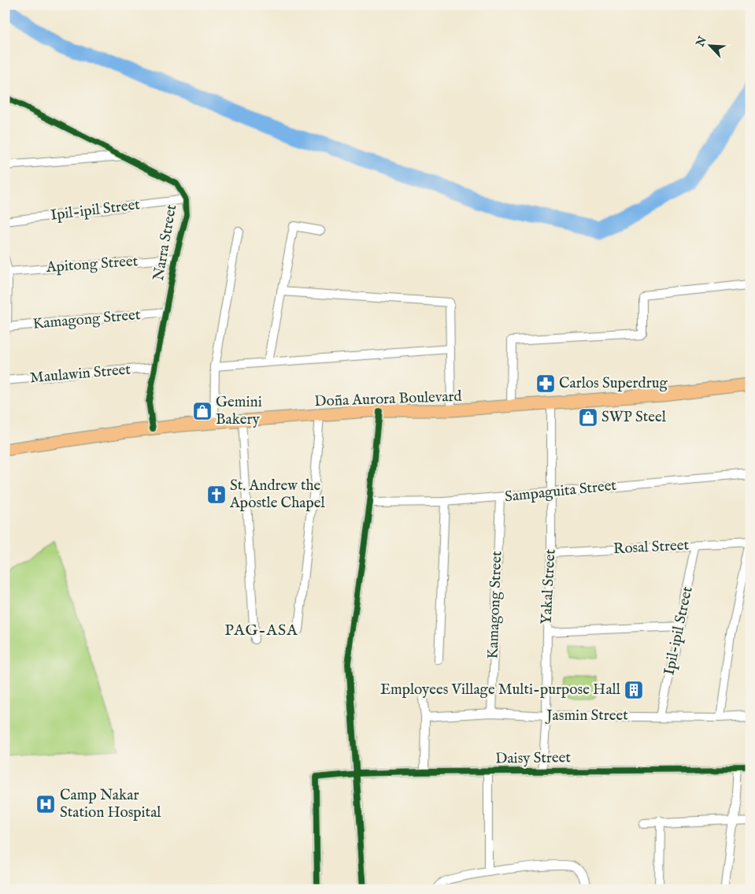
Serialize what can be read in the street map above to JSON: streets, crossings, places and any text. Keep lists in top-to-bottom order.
{
  "streets": {
    "main road": ["Doña Aurora Boulevard"],
    "street": [
      "Ipil-ipil Street",
      "Narra Street",
      "Apitong Street",
      "Kamagong Street",
      "Maulawin Street",
      "Sampaguita Street",
      "Rosal Street",
      "Yakal Street",
      "Jasmin Street",
      "Daisy Street"
    ]
  },
  "crossings": [
    ["Ipil-ipil Street", "Narra Street"],
    ["Ipil-ipil Street", "Rosal Street"],
    ["Ipil-ipil Street", "Jasmin Street"],
    ["Narra Street", "Apitong Street"],
    ["Narra Street", "Kamagong Street"],
    ["Narra Street", "Maulawin Street"],
    ["Narra Street", "Doña Aurora Boulevard"],
    ["Kamagong Street", "Sampaguita Street"],
    ["Kamagong Street", "Jasmin Street"],
    ["Doña Aurora Boulevard", "Yakal Street"],
    ["Sampaguita Street", "Yakal Street"],
    ["Rosal Street", "Yakal Street"],
    ["Yakal Street", "Jasmin Street"],
    ["Yakal Street", "Daisy Street"]
  ],
  "districts": ["PAG-ASA"],
  "places": {
    "pharmacy": ["Carlos Superdrug"],
    "shop": ["Gemini Bakery", "SWP Steel"],
    "church": ["St. Andrew the Apostle Chapel"],
    "building": ["Employees Village Multi-purpose Hall"],
    "hospital": ["Camp Nakar Station Hospital"]
  },
  "north": "top left"
}
